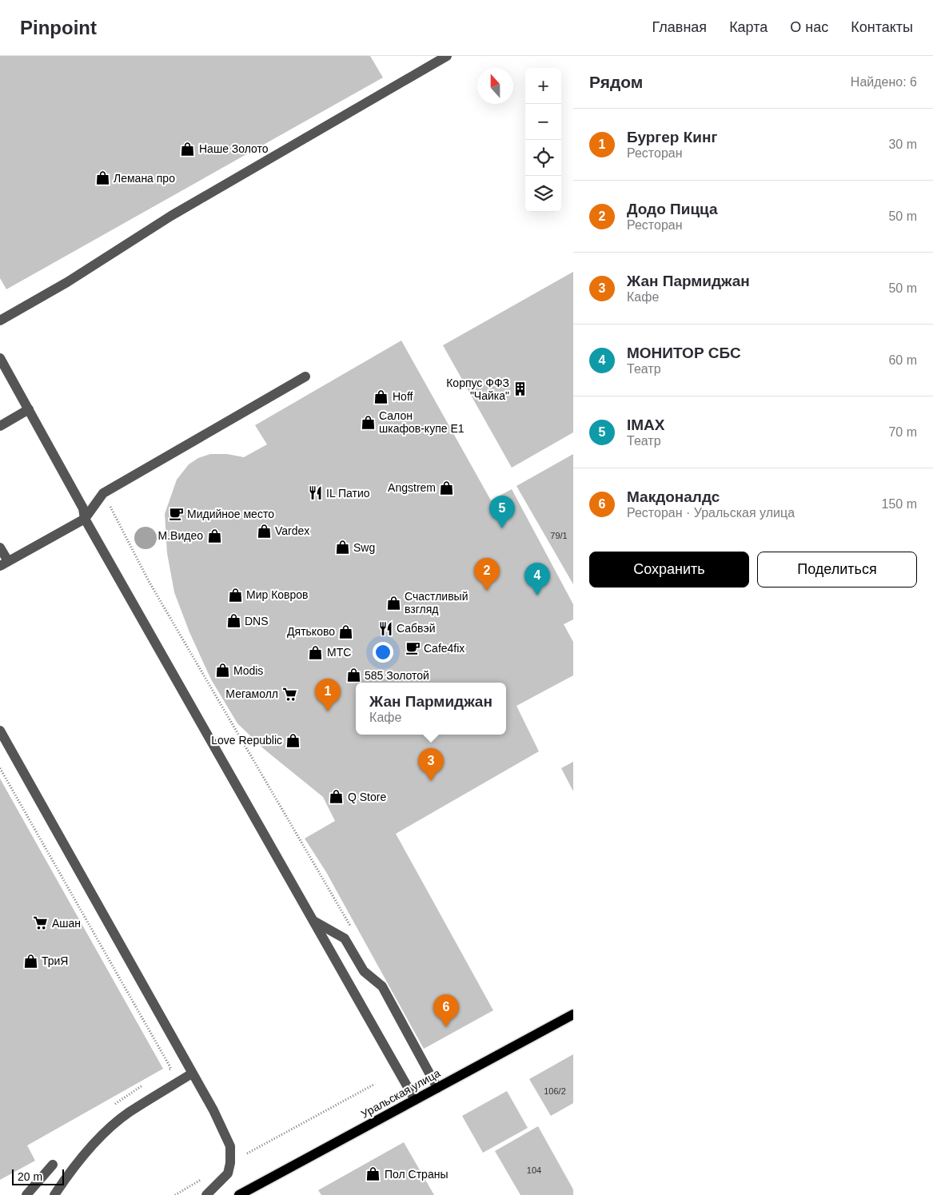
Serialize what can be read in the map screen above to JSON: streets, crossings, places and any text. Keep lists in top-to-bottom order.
{
  "streets": {
    "main road": ["Уральская улица"]
  },
  "places": {
    "shop": [
      "Наше Золото",
      "Лемана про",
      "Hoff",
      "Салон шкафов-купе Е1",
      "Angstrem",
      "Vardex",
      "М.Видео",
      "Swg",
      "Мир Ковров",
      "Счастливый взгляд",
      "DNS",
      "Дятьково",
      "МТС",
      "Modis",
      "585 Золотой",
      "Love Republic",
      "Q Store",
      "ТриЯ",
      "Пол Страны"
    ],
    "building": ["Корпус ФФЗ \"Чайка\""],
    "restaurant": ["IL Патио", "Сабвэй"],
    "cafe": ["Мидийное место", "Cafe4fix"],
    "supermarket": ["Мегамолл", "Ашан"]
  },
  "house_numbers": ["79/1", "106/2", "104"],
  "scale_bar": "20 m",
  "north": "top",
  "page": {
    "header": "Pinpoint",
    "nav": [
      "Главная",
      "Карта",
      "О нас",
      "Контакты"
    ],
    "heading": ["Рядом", "Найдено: 6"],
    "map_buttons": ["+", "−"],
    "list": [
      {
        "mark": "1",
        "name": "Бургер Кинг",
        "note": "Ресторан",
        "value": "30 m"
      },
      {
        "mark": "2",
        "name": "Додо Пицца",
        "note": "Ресторан",
        "value": "50 m"
      },
      {
        "mark": "3",
        "name": "Жан Пармиджан",
        "note": "Кафе",
        "value": "50 m"
      },
      {
        "mark": "4",
        "name": "МОНИТОР СБС",
        "note": "Театр",
        "value": "60 m"
      },
      {
        "mark": "5",
        "name": "IMAX",
        "note": "Театр",
        "value": "70 m"
      },
      {
        "mark": "6",
        "name": "Макдоналдс",
        "note": "Ресторан · Уральская улица",
        "value": "150 m"
      }
    ],
    "pins": [
      "5",
      "2",
      "4",
      "1",
      "3",
      "6"
    ],
    "buttons": ["Сохранить", "Поделиться"],
    "popup": ["Жан Пармиджан", "Кафе"],
    "scale": "20 m"
  }
}
